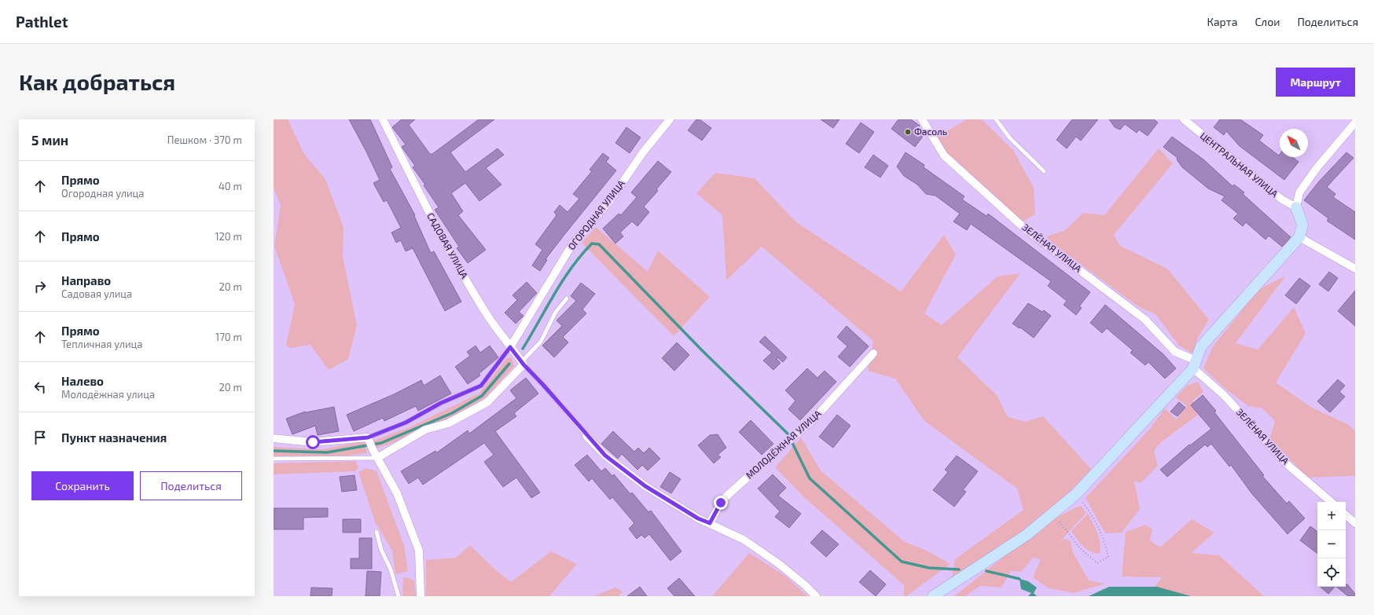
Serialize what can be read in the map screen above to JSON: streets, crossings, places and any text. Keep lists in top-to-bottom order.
{
  "streets": {
    "street": [
      "ЦЕНТРАЛЬНАЯ УЛИЦА",
      "ОГОРОДНАЯ УЛИЦА",
      "САДОВАЯ УЛИЦА",
      "ЗЕЛЁНАЯ УЛИЦА",
      "МОЛОДЁЖНАЯ УЛИЦА"
    ]
  },
  "crossings": [
    ["ОГОРОДНАЯ УЛИЦА", "САДОВАЯ УЛИЦА"]
  ],
  "places": ["Фасоль"],
  "north": "top left",
  "page": {
    "header": "Pathlet",
    "nav": ["Карта", "Слои", "Поделиться"],
    "buttons": [
      "Маршрут",
      ["Сохранить", "Поделиться"]
    ],
    "title": "Как добраться",
    "heading": ["5 мин", "Пешком · 370 m"],
    "list": [
      ["Прямо", "Огородная улица", "40 m"],
      ["Прямо", "120 m"],
      ["Направо", "Садовая улица", "20 m"],
      ["Прямо", "Тепличная улица", "170 m"],
      ["Налево", "Молодёжная улица", "20 m"],
      "Пункт назначения"
    ],
    "map_buttons": ["+", "−"]
  }
}
